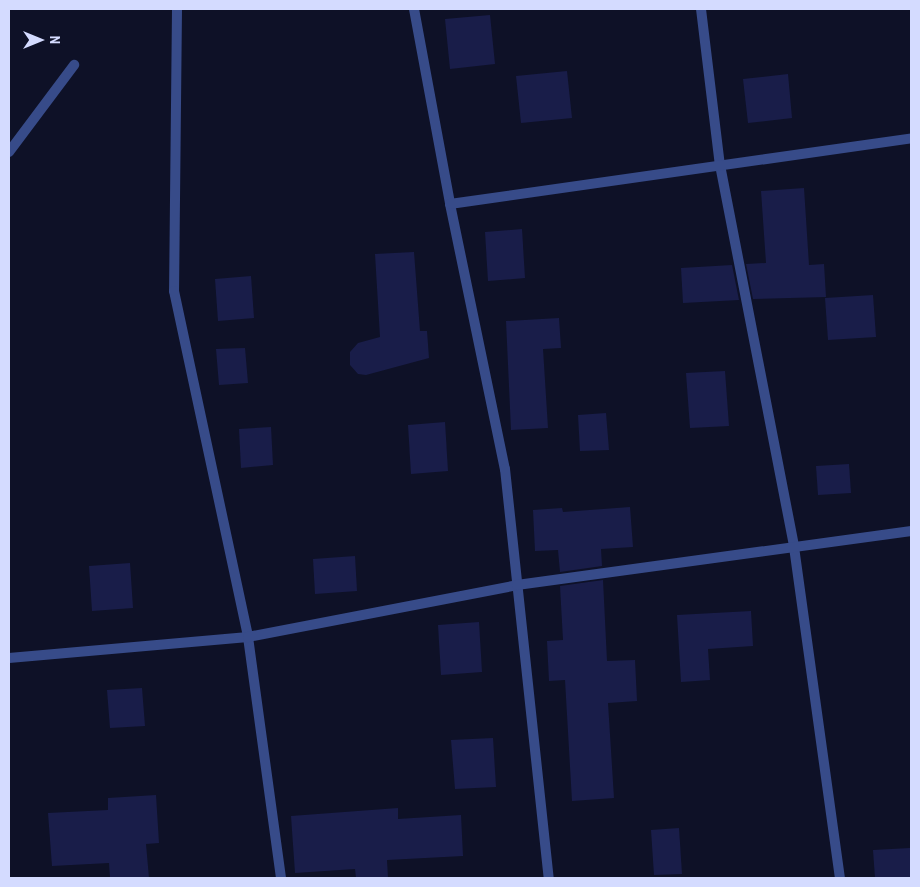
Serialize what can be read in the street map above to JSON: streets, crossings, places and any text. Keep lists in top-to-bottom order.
{
  "north": "right"
}
